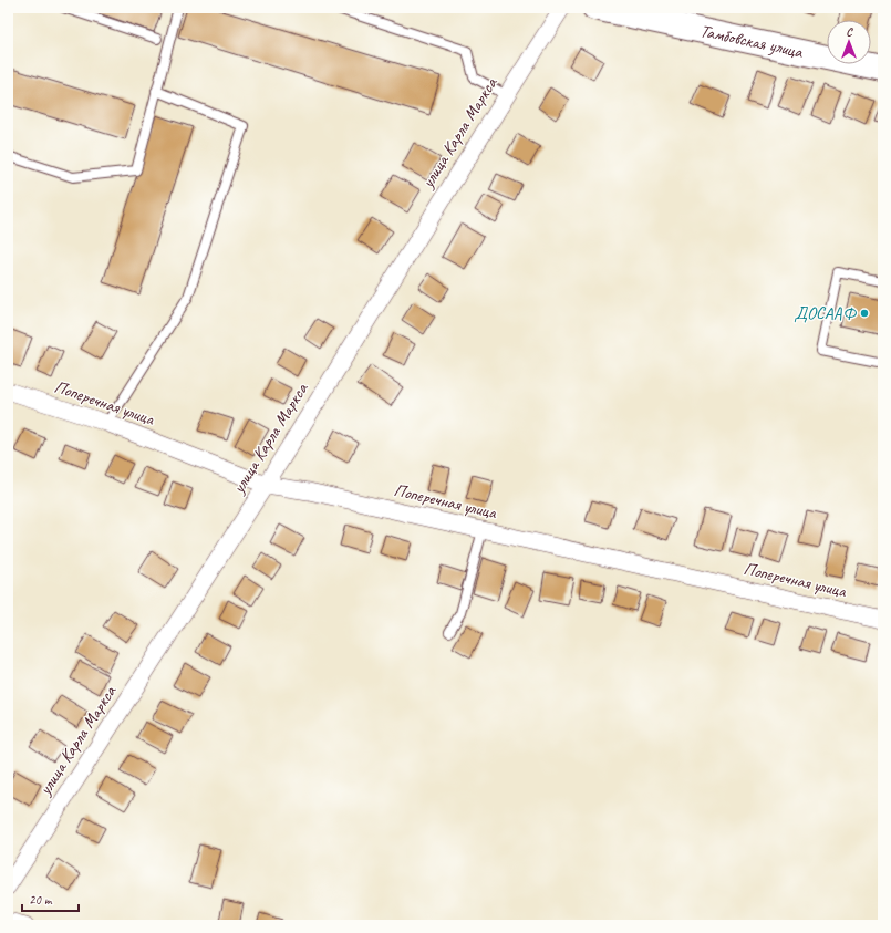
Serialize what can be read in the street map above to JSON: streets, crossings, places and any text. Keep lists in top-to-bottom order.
{
  "streets": {
    "main road": ["Тамбовская улица"],
    "street": ["улица Карла Маркса", "Поперечная улица"]
  },
  "crossings": [
    ["улица Карла Маркса", "Поперечная улица"]
  ],
  "places": ["ДОСААФ"],
  "scale_bar": "20 m",
  "north": "top"
}
